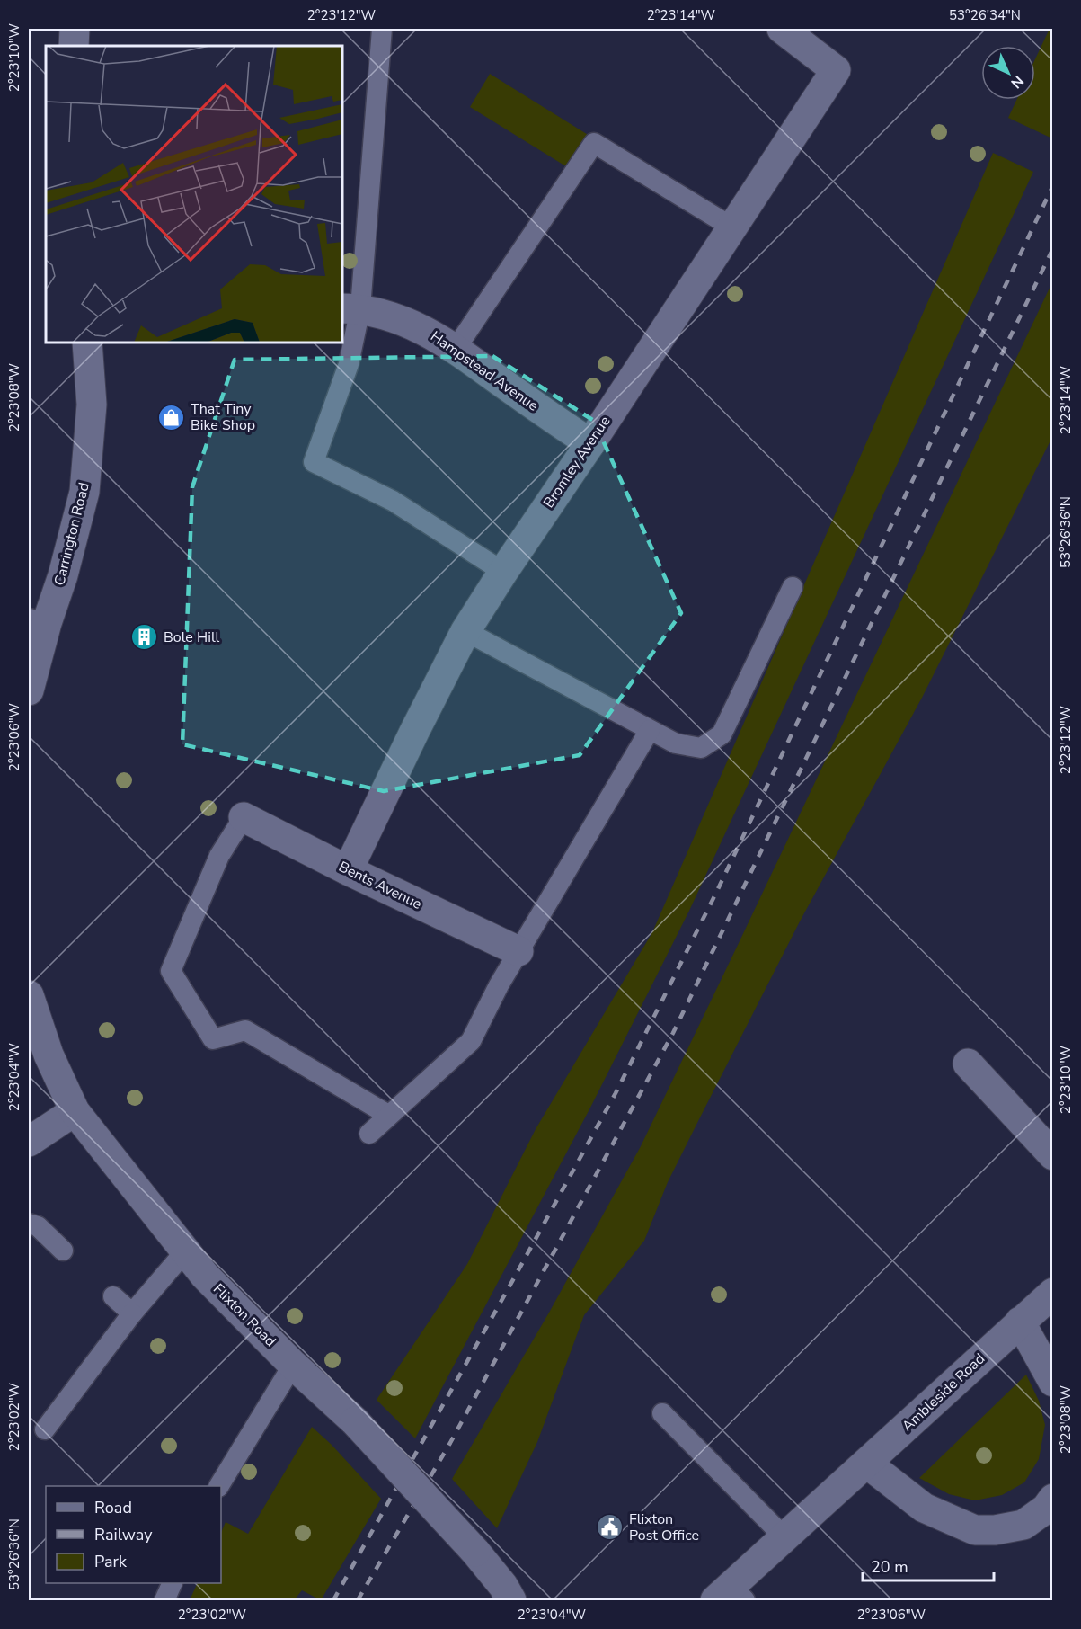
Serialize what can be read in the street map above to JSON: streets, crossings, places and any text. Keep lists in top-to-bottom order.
{
  "streets": {
    "street": [
      "Hampstead Avenue",
      "Bromley Avenue",
      "Carrington Road",
      "Bents Avenue",
      "Flixton Road",
      "Ambleside Road"
    ]
  },
  "crossings": [
    ["Hampstead Avenue", "Bromley Avenue"],
    ["Bromley Avenue", "Bents Avenue"]
  ],
  "places": {
    "shop": ["That Tiny Bike Shop"],
    "building": ["Bole Hill"],
    "public building": ["Flixton Post Office"]
  },
  "legend": ["Road", "Railway", "Park"],
  "scale_bar": "20 m",
  "north": "bottom right",
  "coordinates": [
    "2°23'12\"W",
    "2°23'14\"W",
    "53°26'34\"N",
    "2°23'10\"W",
    "2°23'08\"W",
    "53°26'36\"N",
    "2°23'06\"W",
    "2°23'04\"W",
    "2°23'02\"W"
  ]
}
